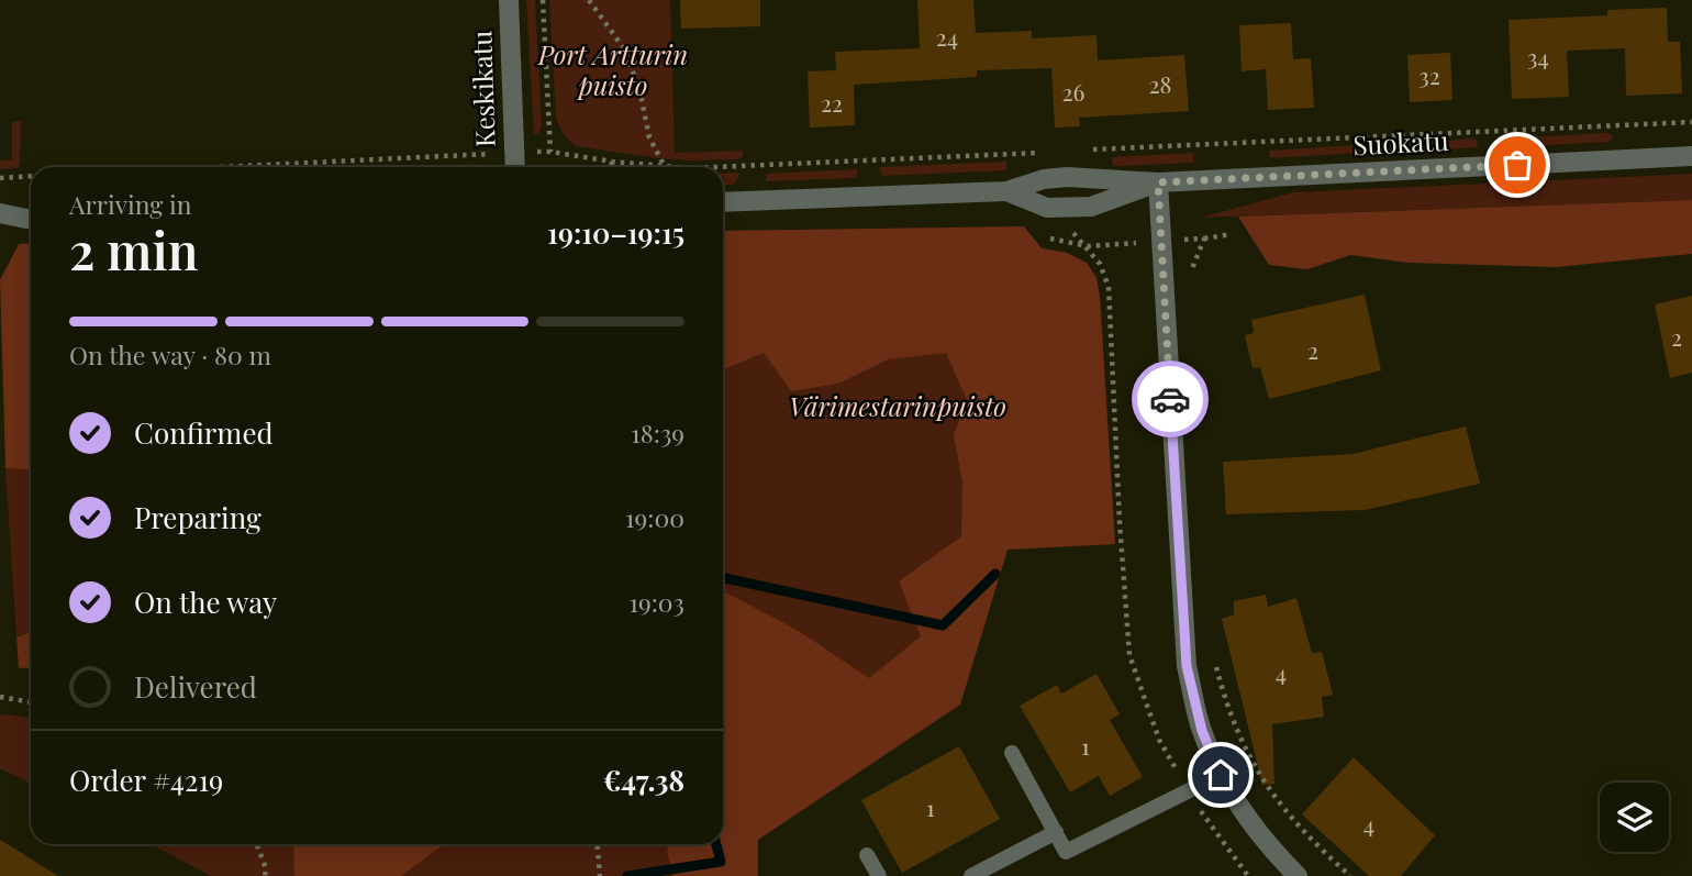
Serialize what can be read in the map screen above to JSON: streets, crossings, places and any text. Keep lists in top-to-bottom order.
{
  "streets": {
    "street": ["Keskikatu", "Suokatu"]
  },
  "parks": ["Port Artturin puisto", "Värimestarinpuisto"],
  "house_numbers": [
    "24",
    "34",
    "32",
    "28",
    "26",
    "22",
    "2",
    "2",
    "4",
    "1",
    "1",
    "4"
  ],
  "page": {
    "heading": ["2 min", "Arriving in", "19:10–19:15"],
    "panel": ["Order #4219", "€47.38"],
    "bar": "On the way · 80 m",
    "list": [
      ["Confirmed", "18:39"],
      ["Preparing", "19:00"],
      ["On the way", "19:03"],
      "Delivered"
    ]
  }
}
